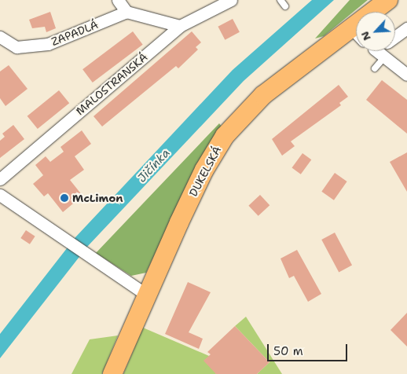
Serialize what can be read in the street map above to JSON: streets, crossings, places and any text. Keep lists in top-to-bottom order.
{
  "streets": {
    "main road": ["DUKELSKÁ"],
    "street": ["ZAPADLÁ", "MALOSTRANSKÁ"]
  },
  "water": ["Jičínka"],
  "places": ["McLimon"],
  "scale_bar": "50 m",
  "north": "bottom left"
}
